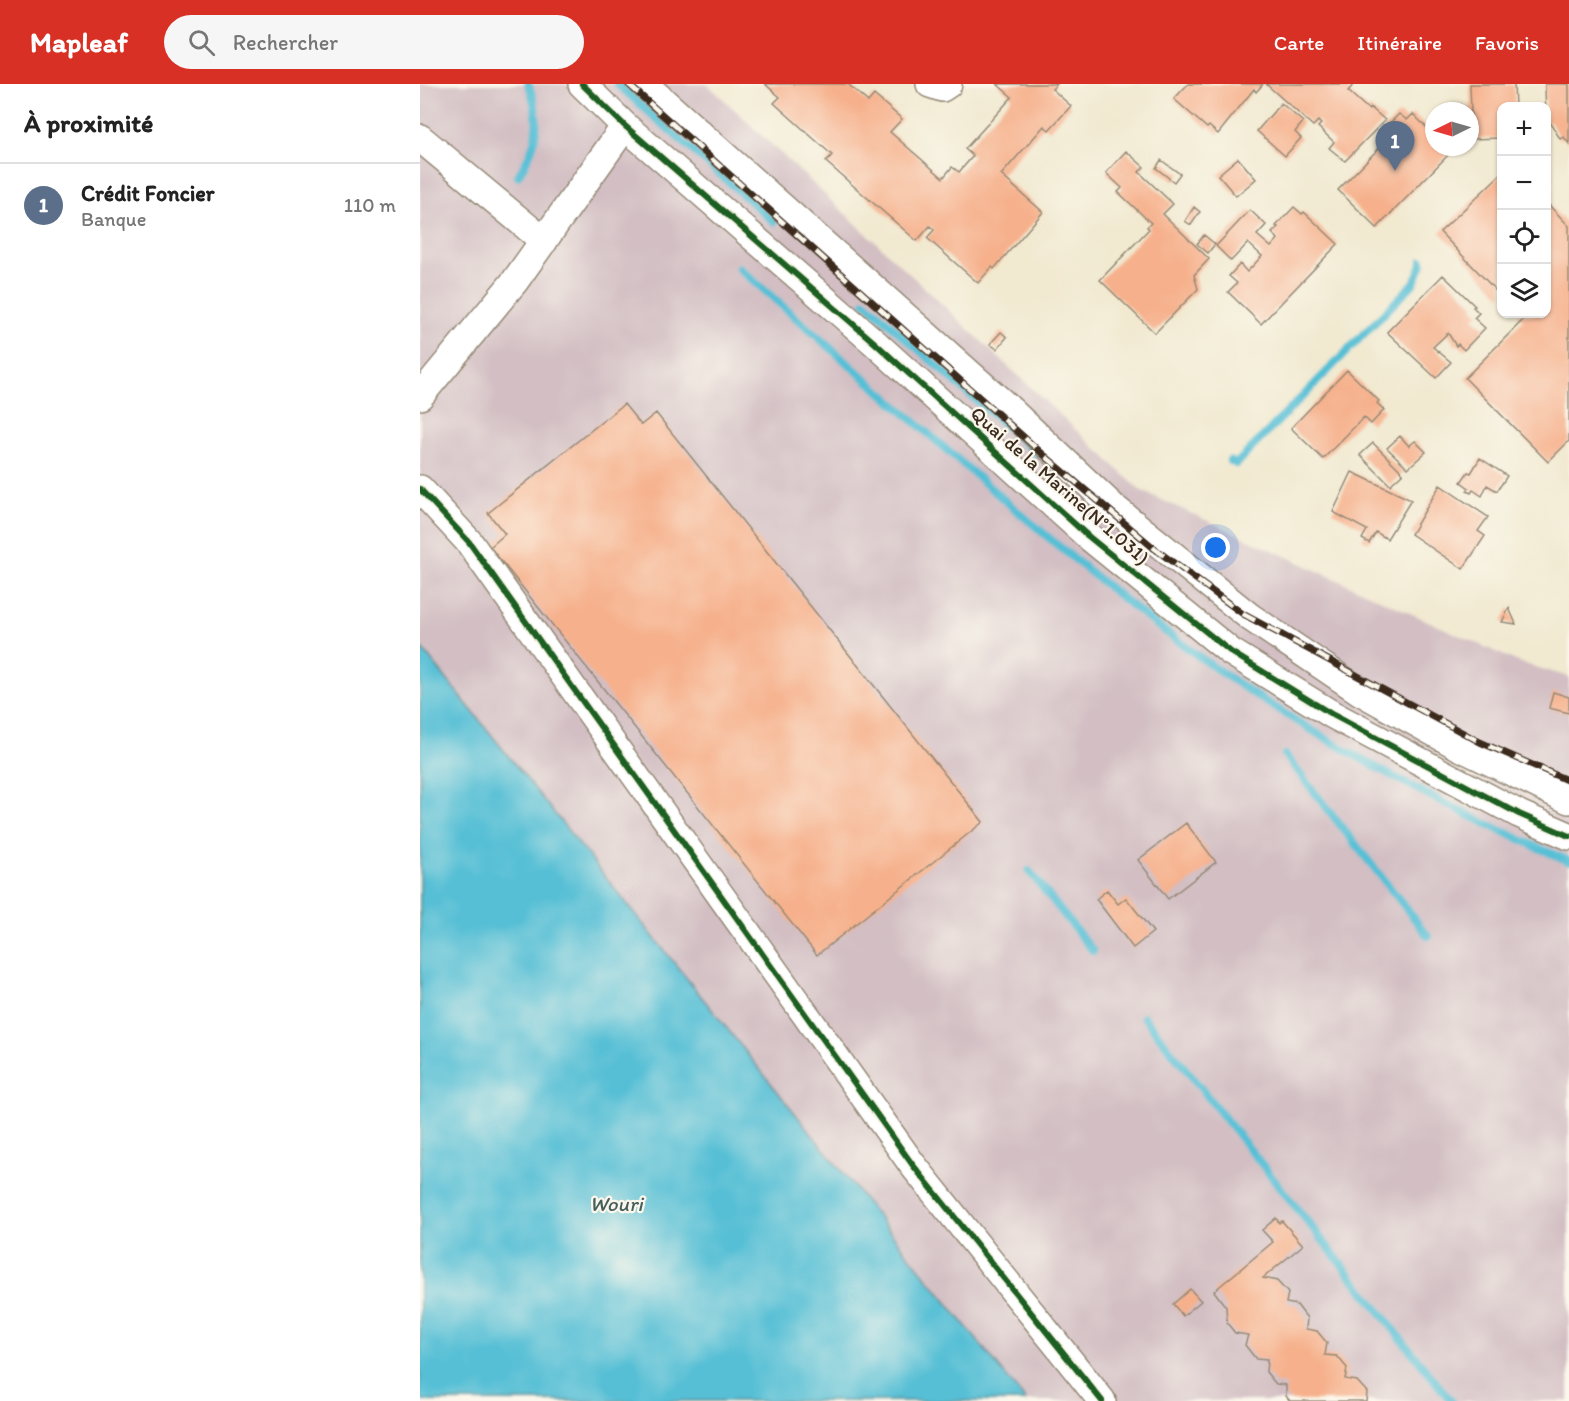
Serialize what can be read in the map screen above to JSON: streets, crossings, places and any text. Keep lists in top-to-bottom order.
{
  "streets": {
    "street": ["Quai de la Marine(N°1.031)"]
  },
  "water": ["Wouri"],
  "north": "left",
  "page": {
    "header": "Mapleaf",
    "search": "Rechercher",
    "nav": ["Carte", "Itinéraire", "Favoris"],
    "heading": "À proximité",
    "map_buttons": ["+", "−"],
    "pins": "1",
    "list": [
      {
        "mark": "1",
        "name": "Crédit Foncier",
        "note": "Banque",
        "value": "110 m"
      }
    ]
  }
}
